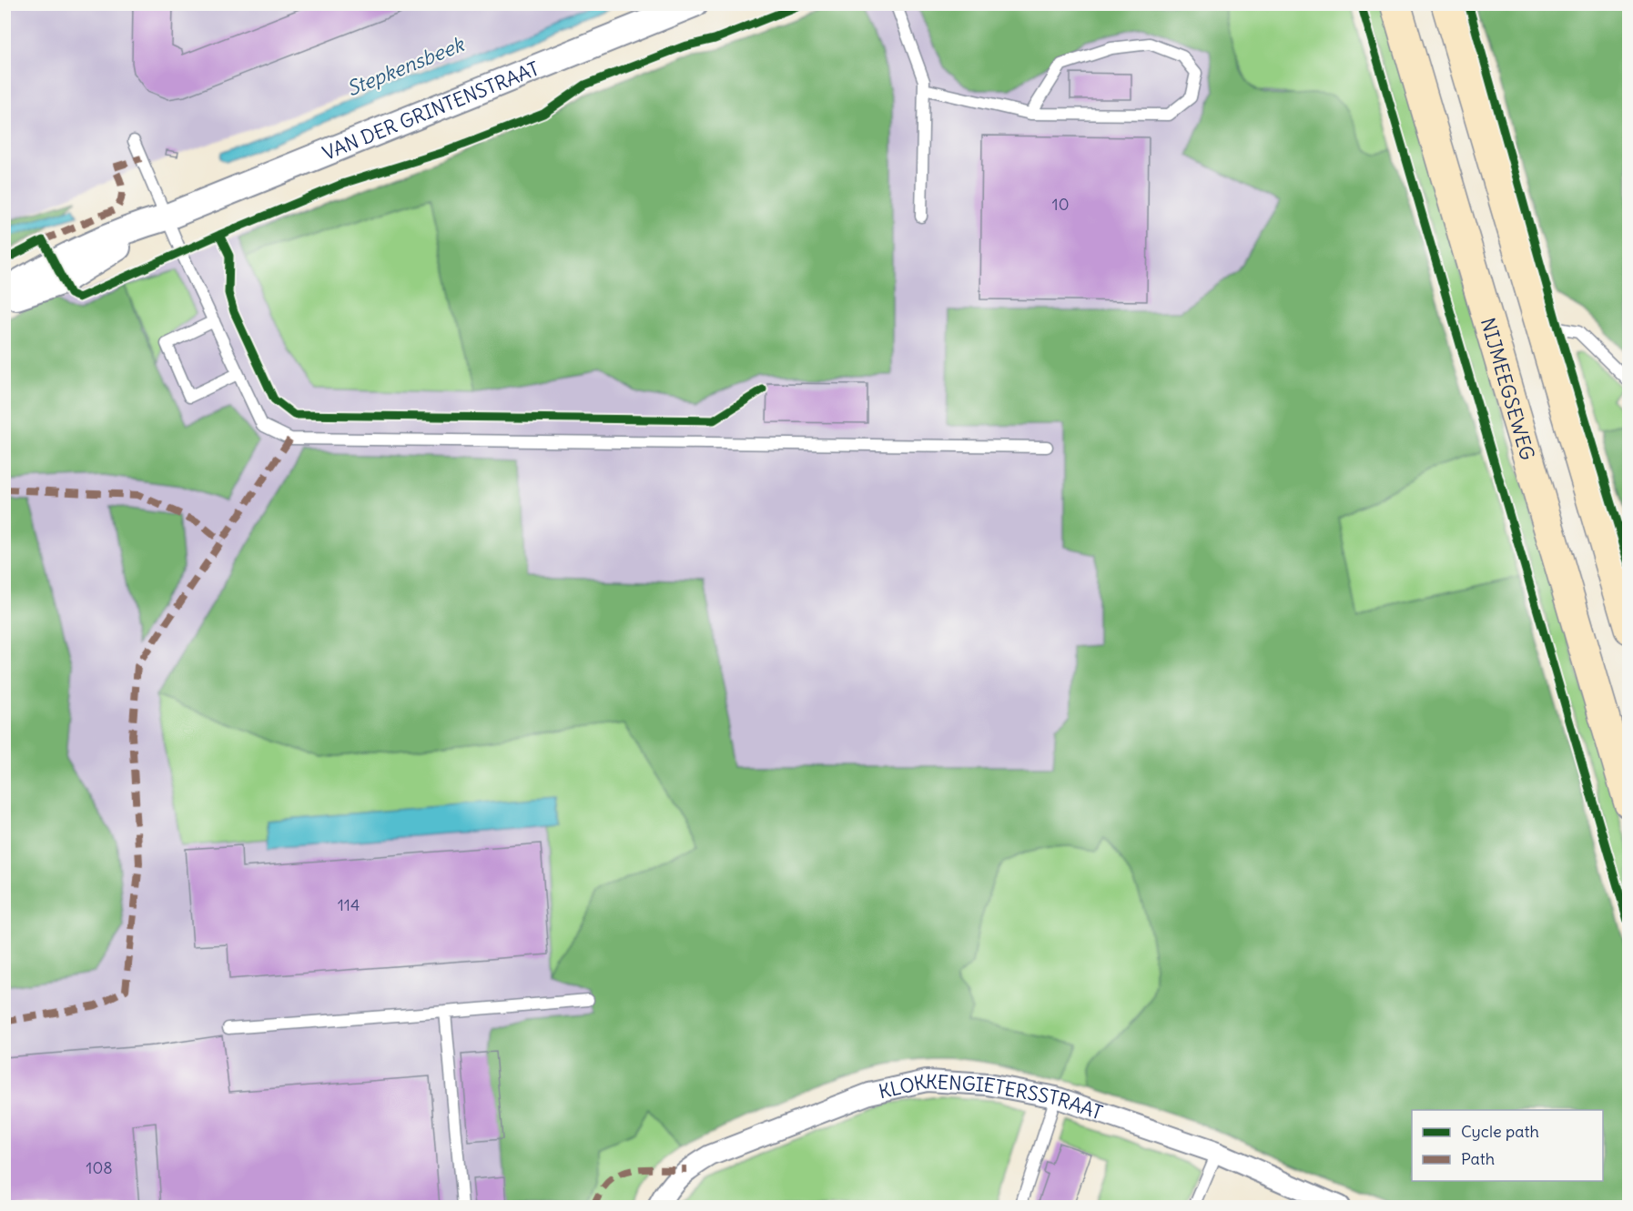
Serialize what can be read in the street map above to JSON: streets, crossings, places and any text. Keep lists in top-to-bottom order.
{
  "streets": {
    "main road": ["NIJMEEGSEWEG"],
    "street": ["VAN DER GRINTENSTRAAT", "KLOKKENGIETERSSTRAAT"]
  },
  "water": ["Stepkensbeek"],
  "house_numbers": ["10", "114", "108"],
  "legend": ["Cycle path", "Path"]
}
